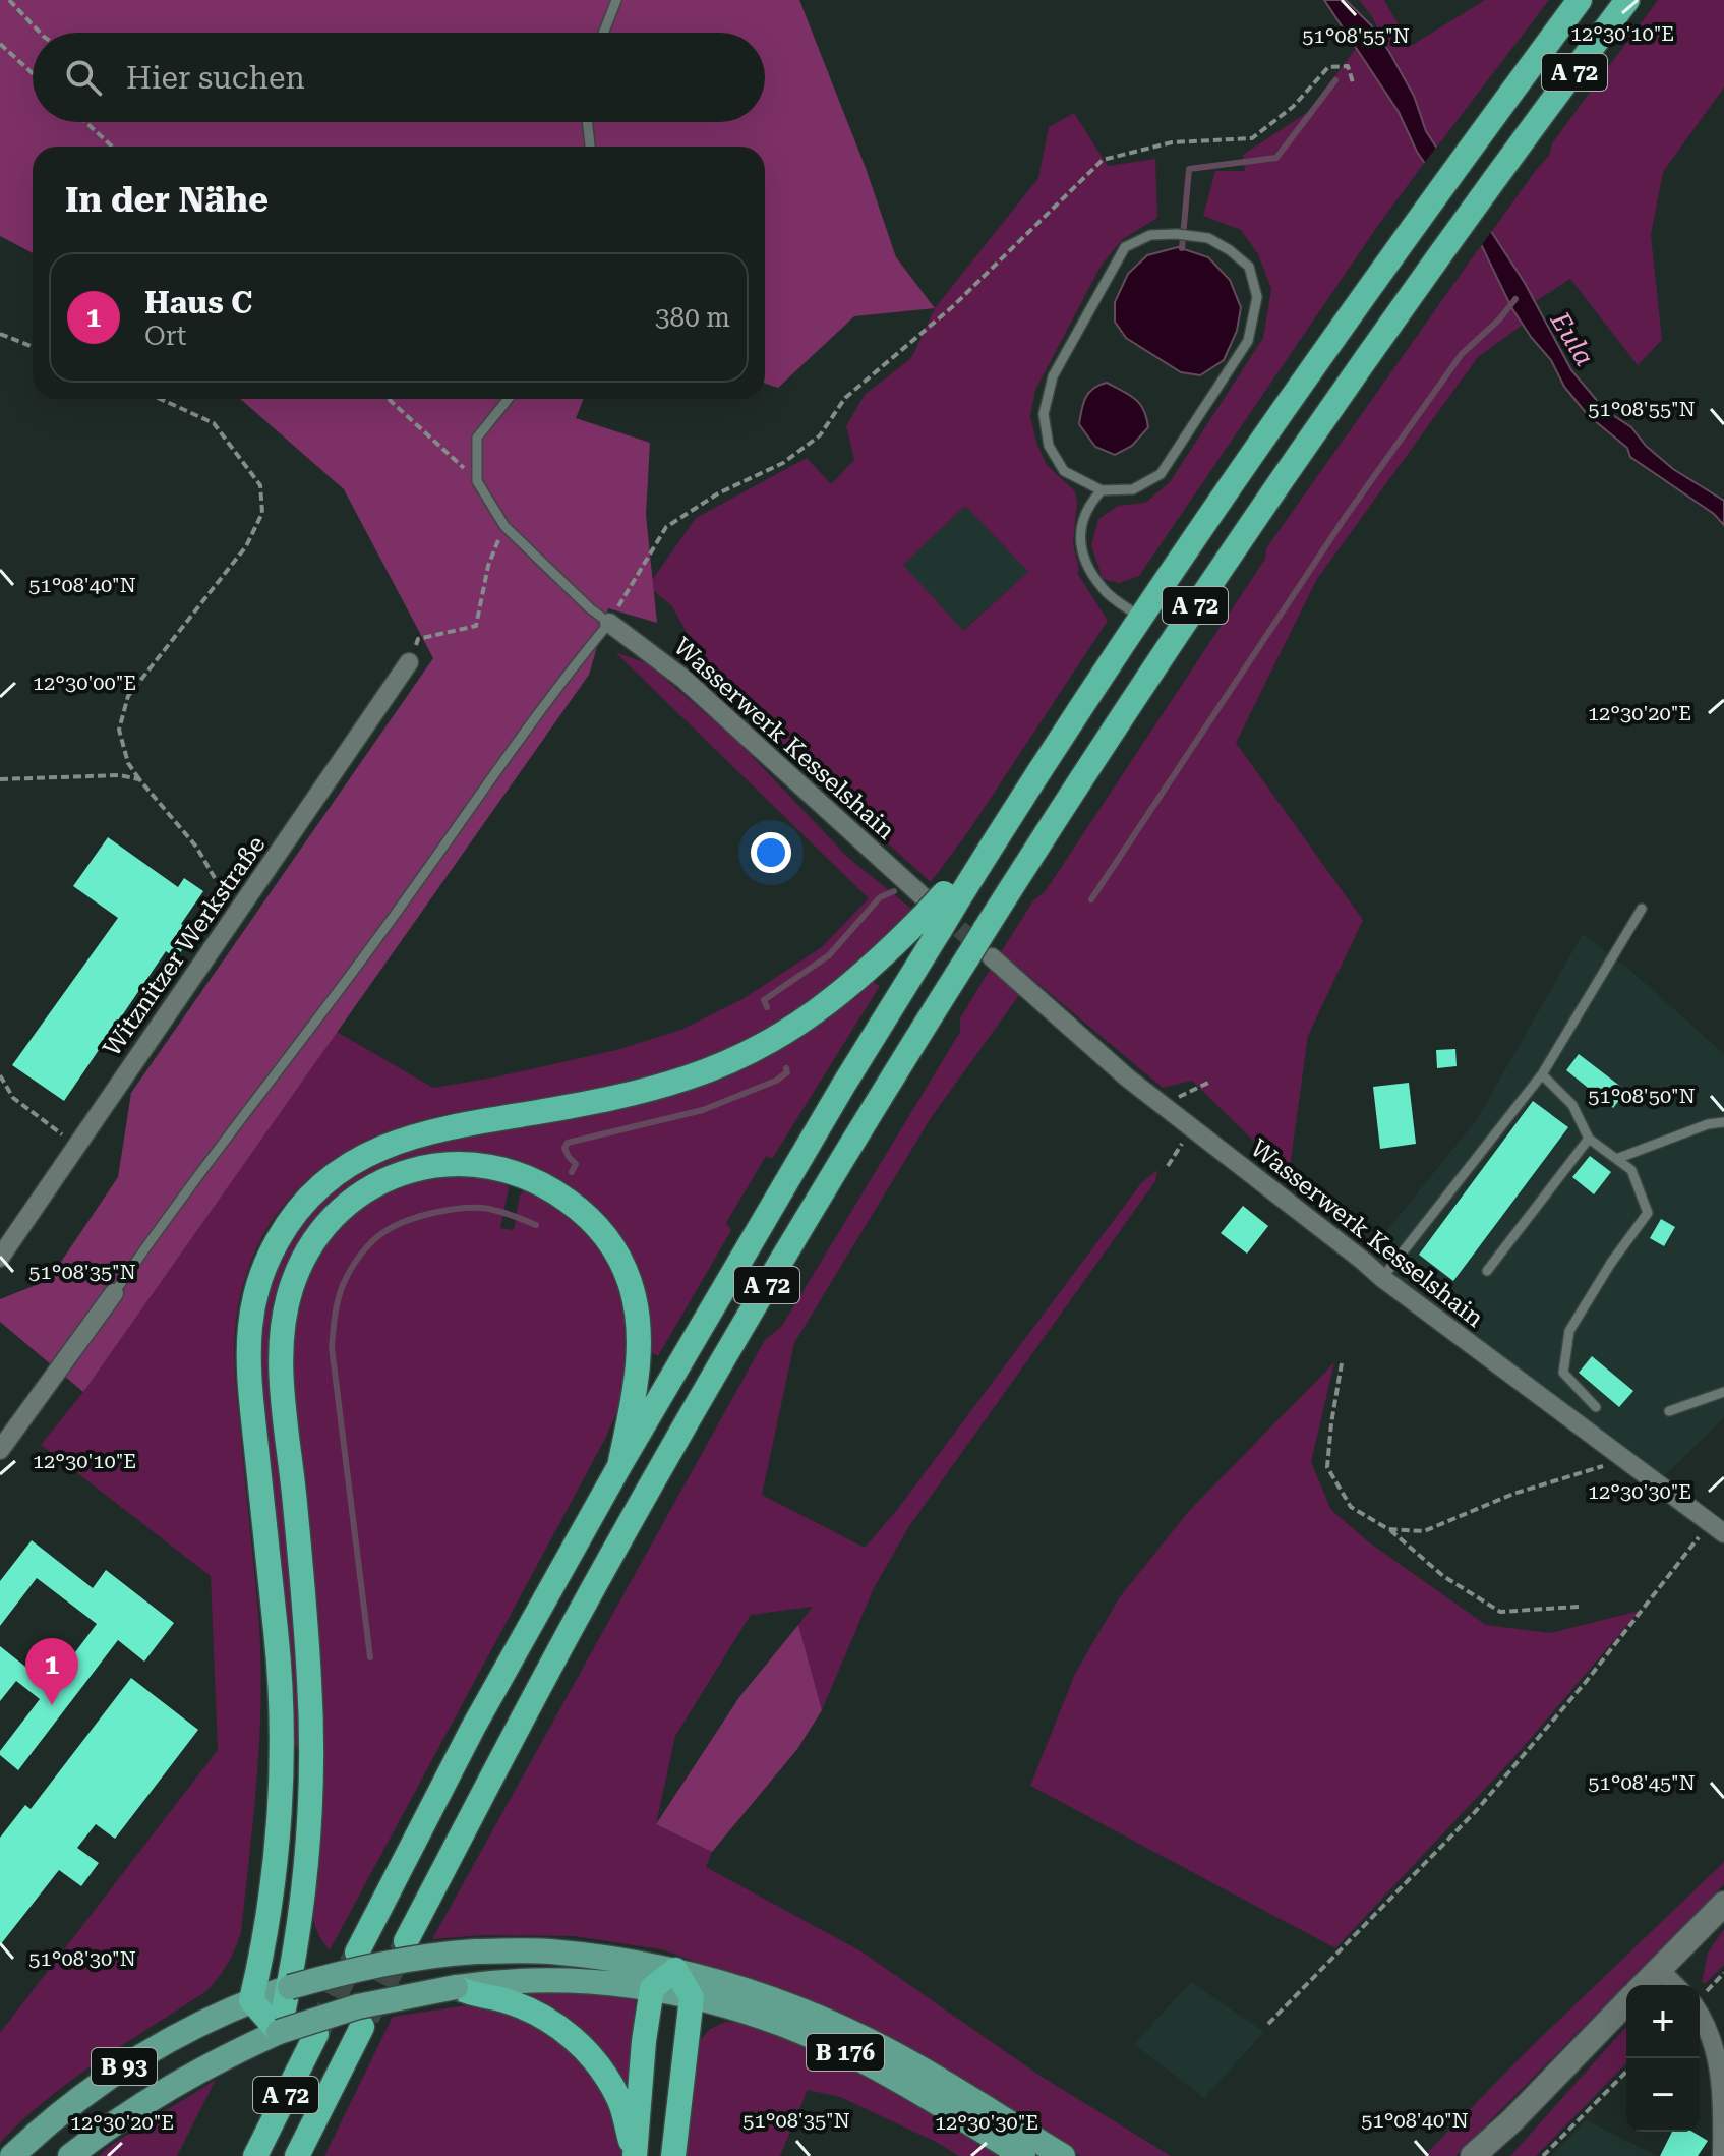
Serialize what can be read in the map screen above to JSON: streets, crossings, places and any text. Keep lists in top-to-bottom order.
{
  "streets": {
    "highway": ["A 72"],
    "main road": ["B 176", "B 93"],
    "street": ["Wasserwerk Kesselshain", "Witznitzer Werkstraße"]
  },
  "crossings": [
    ["A 72", "Wasserwerk Kesselshain"],
    ["B 176", "B 93"]
  ],
  "water": ["Eula"],
  "page": {
    "search": "Hier suchen",
    "heading": "In der Nähe",
    "list": [
      {
        "mark": "1",
        "name": "Haus C",
        "note": "Ort",
        "value": "380 m"
      }
    ],
    "pins": "1",
    "map_buttons": ["+", "−"]
  },
  "coordinates": [
    "12°30'10\"E",
    "51°08'55\"N",
    "51°08'40\"N",
    "12°30'00\"E",
    "12°30'20\"E",
    "51°08'50\"N",
    "51°08'35\"N",
    "12°30'30\"E",
    "51°08'45\"N",
    "51°08'30\"N"
  ]
}
